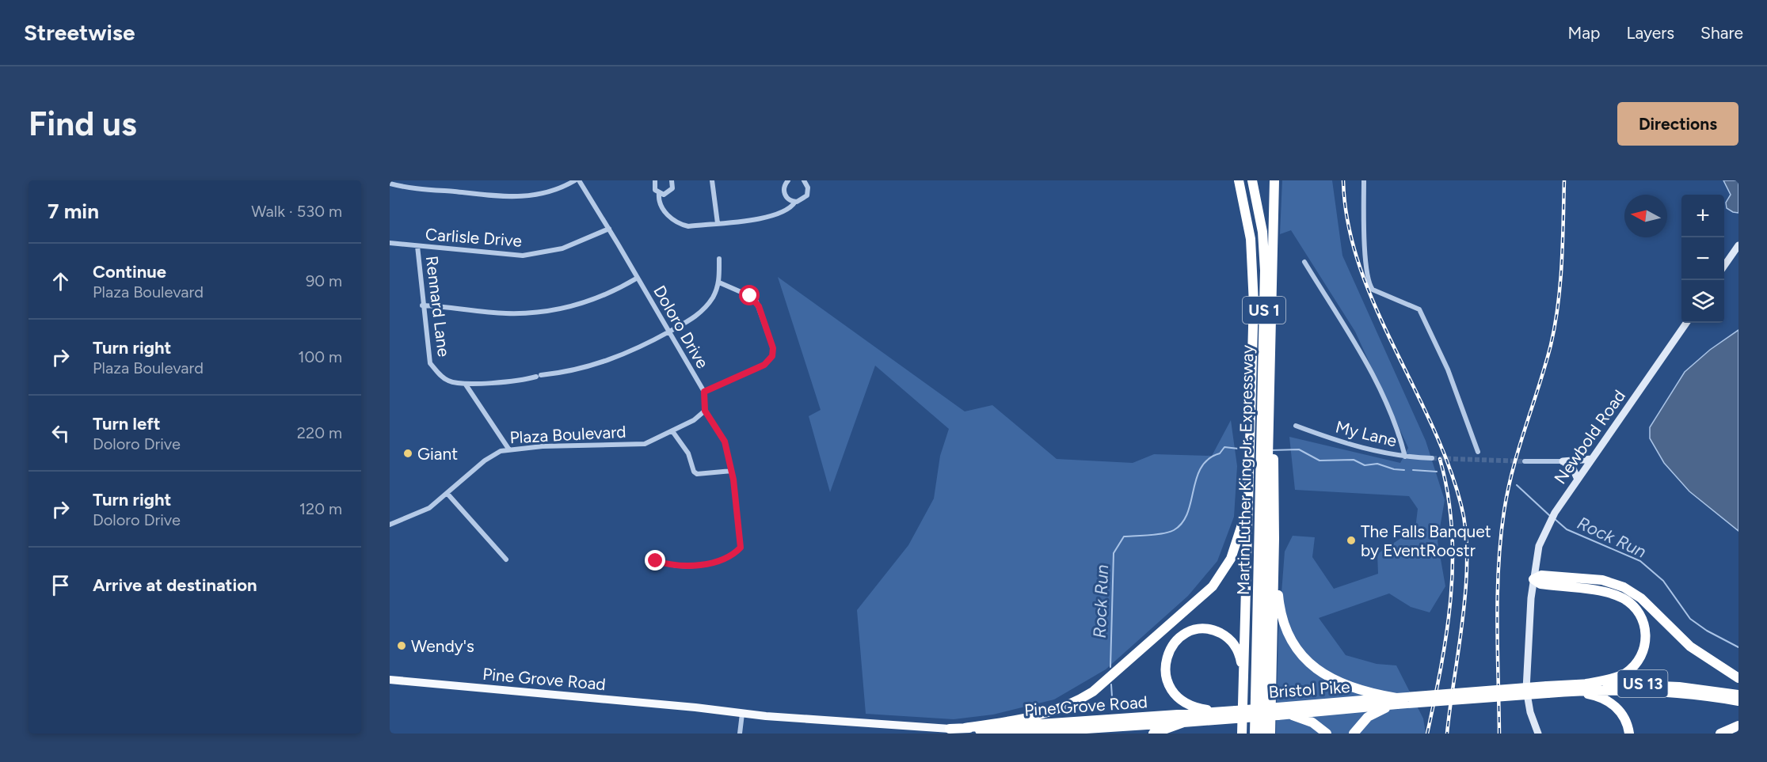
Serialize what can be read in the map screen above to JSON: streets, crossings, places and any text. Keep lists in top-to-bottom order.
{
  "streets": {
    "highway": [
      "US 1",
      "Martin Luther King Jr. Expressway",
      "Pine Grove Road",
      "US 13",
      "Bristol Pike"
    ],
    "main road": ["Newbold Road"],
    "street": [
      "Carlisle Drive",
      "Rennard Lane",
      "Doloro Drive",
      "My Lane",
      "Plaza Boulevard"
    ]
  },
  "crossings": [
    ["Carlisle Drive", "Rennard Lane"],
    ["Carlisle Drive", "Doloro Drive"],
    ["Doloro Drive", "Plaza Boulevard"],
    ["Pine Grove Road", "US 13"],
    ["Pine Grove Road", "Bristol Pike"],
    ["US 13", "Bristol Pike"]
  ],
  "water": ["Rock Run"],
  "places": ["Giant", "The Falls Banquet by EventRoostr", "Wendy's"],
  "north": "left",
  "page": {
    "header": "Streetwise",
    "nav": ["Map", "Layers", "Share"],
    "buttons": "Directions",
    "title": "Find us",
    "heading": ["7 min", "Walk · 530 m"],
    "map_buttons": ["+", "−"],
    "list": [
      ["Continue", "Plaza Boulevard", "90 m"],
      ["Turn right", "Plaza Boulevard", "100 m"],
      ["Turn left", "Doloro Drive", "220 m"],
      ["Turn right", "Doloro Drive", "120 m"],
      "Arrive at destination"
    ]
  }
}
